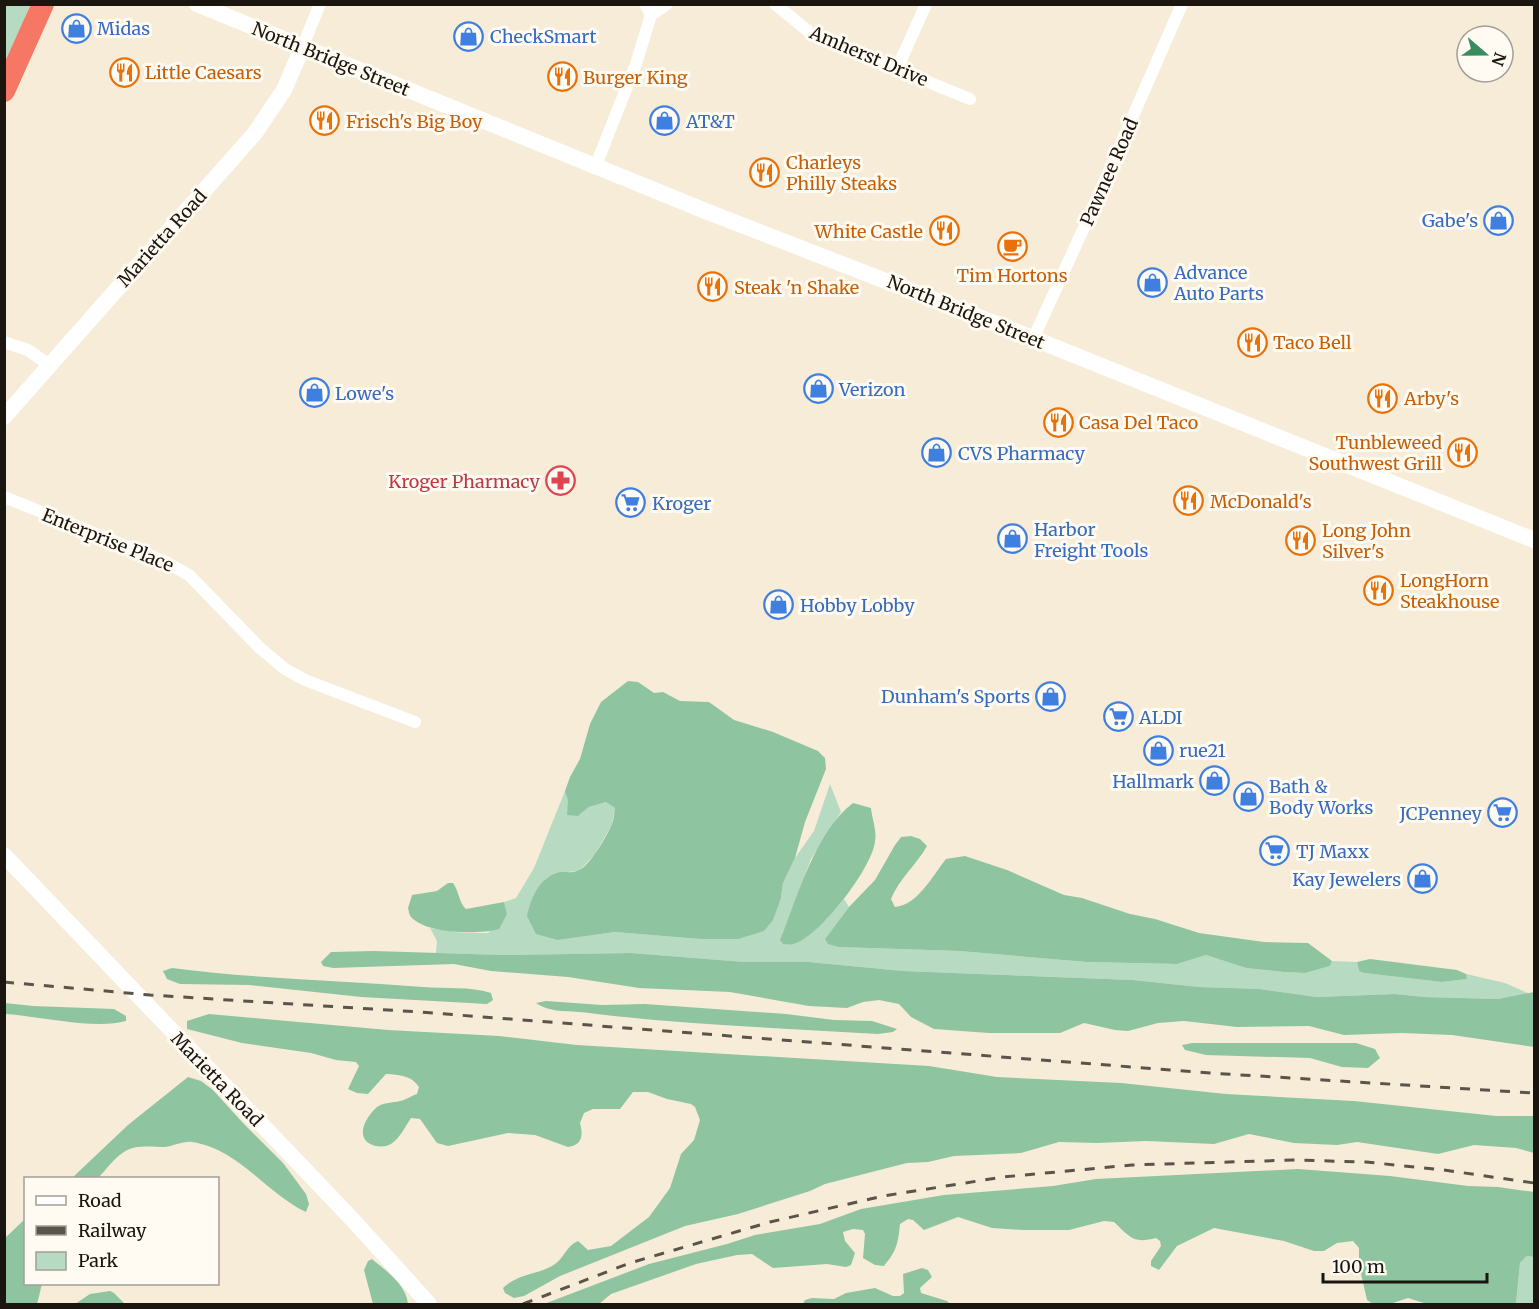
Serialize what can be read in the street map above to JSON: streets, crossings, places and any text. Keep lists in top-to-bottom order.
{
  "streets": {
    "main road": ["North Bridge Street", "Marietta Road"],
    "street": ["Amherst Drive", "Pawnee Road", "Enterprise Place"]
  },
  "crossings": [
    ["North Bridge Street", "Pawnee Road"],
    ["North Bridge Street", "Marietta Road"]
  ],
  "places": {
    "shop": [
      "Midas",
      "CheckSmart",
      "AT&T",
      "Gabe's",
      "Advance Auto Parts",
      "Verizon",
      "Lowe's",
      "CVS Pharmacy",
      "Harbor Freight Tools",
      "Hobby Lobby",
      "Dunham's Sports",
      "rue21",
      "Hallmark",
      "Bath & Body Works",
      "Kay Jewelers"
    ],
    "restaurant": [
      "Little Caesars",
      "Burger King",
      "Frisch's Big Boy",
      "Charleys Philly Steaks",
      "White Castle",
      "Steak 'n Shake",
      "Taco Bell",
      "Arby's",
      "Casa Del Taco",
      "Tunbleweed Southwest Grill",
      "McDonald's",
      "Long John Silver's",
      "LongHorn Steakhouse"
    ],
    "cafe": ["Tim Hortons"],
    "pharmacy": ["Kroger Pharmacy"],
    "supermarket": [
      "Kroger",
      "ALDI",
      "JCPenney",
      "TJ Maxx"
    ]
  },
  "legend": ["Road", "Railway", "Park"],
  "scale_bar": "100 m",
  "north": "right"
}
